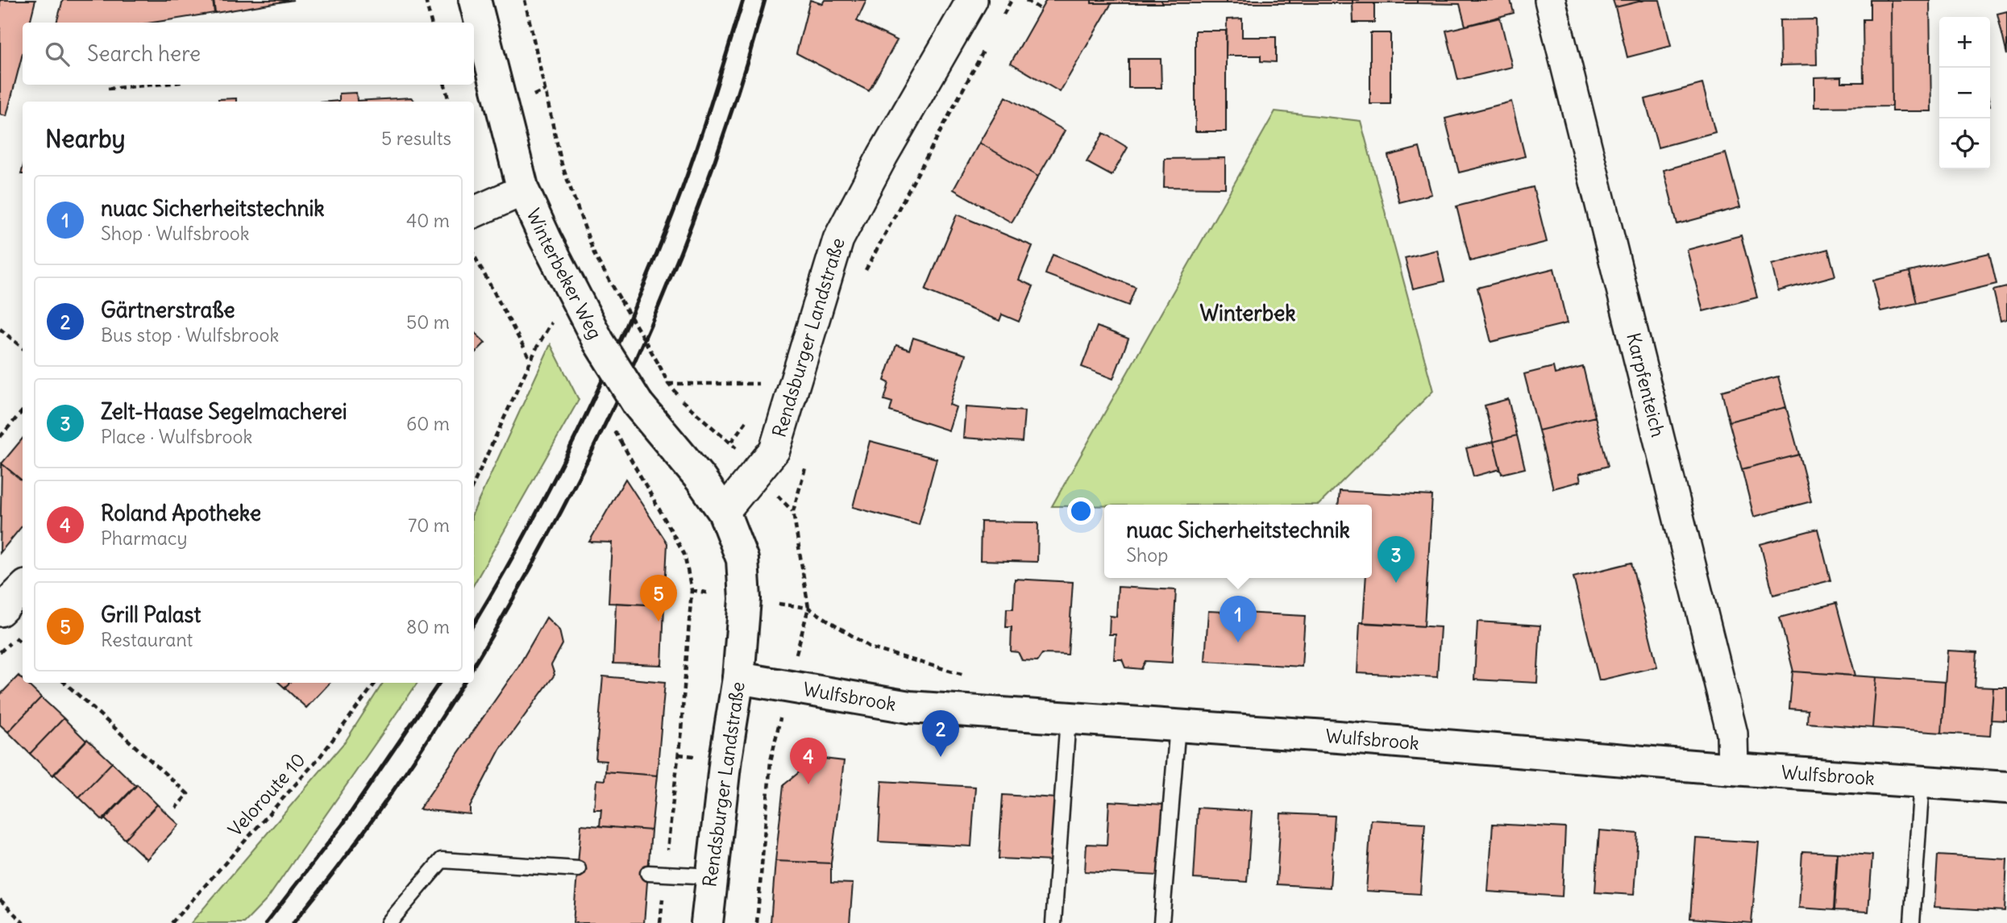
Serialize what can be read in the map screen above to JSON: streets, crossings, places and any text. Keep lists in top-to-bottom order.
{
  "streets": {
    "street": [
      "Winterbeker Weg",
      "Rendsburger Landstraße",
      "Karpfenteich",
      "Wulfsbrook"
    ],
    "path": ["Veloroute 10"]
  },
  "crossings": [
    ["Winterbeker Weg", "Rendsburger Landstraße"],
    ["Rendsburger Landstraße", "Wulfsbrook"],
    ["Karpfenteich", "Wulfsbrook"]
  ],
  "districts": ["Winterbek"],
  "page": {
    "map_buttons": ["+", "−"],
    "search": "Search here",
    "heading": ["Nearby", "5 results"],
    "list": [
      {
        "mark": "1",
        "name": "nuac Sicherheitstechnik",
        "note": "Shop · Wulfsbrook",
        "value": "40 m"
      },
      {
        "mark": "2",
        "name": "Gärtnerstraße",
        "note": "Bus stop · Wulfsbrook",
        "value": "50 m"
      },
      {
        "mark": "3",
        "name": "Zelt-Haase Segelmacherei",
        "note": "Place · Wulfsbrook",
        "value": "60 m"
      },
      {
        "mark": "4",
        "name": "Roland Apotheke",
        "note": "Pharmacy",
        "value": "70 m"
      },
      {
        "mark": "5",
        "name": "Grill Palast",
        "note": "Restaurant",
        "value": "80 m"
      }
    ],
    "popup": ["nuac Sicherheitstechnik", "Shop"],
    "pins": [
      "3",
      "5",
      "1",
      "2",
      "4"
    ]
  }
}
